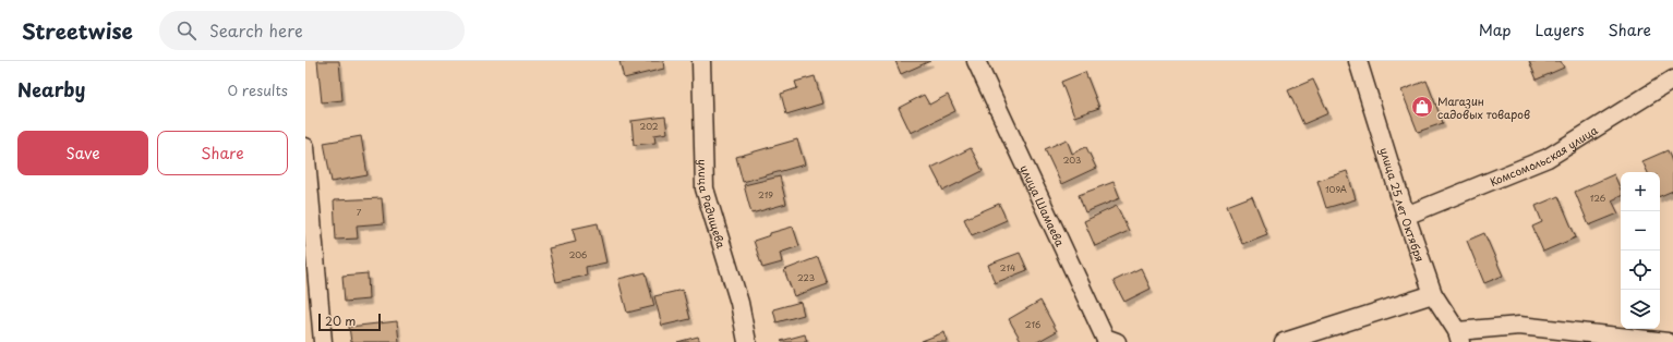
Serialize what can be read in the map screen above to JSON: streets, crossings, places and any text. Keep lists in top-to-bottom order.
{
  "streets": {
    "street": [
      "Комсомольская улица",
      "улица Радищева",
      "улица 25 лет Октября",
      "улица Шамаева"
    ]
  },
  "crossings": [
    ["Комсомольская улица", "улица 25 лет Октября"]
  ],
  "places": {
    "shop": ["Магазин садовых товаров"]
  },
  "house_numbers": [
    "202",
    "203",
    "109А",
    "219",
    "126",
    "7",
    "206",
    "214",
    "223",
    "216"
  ],
  "scale_bar": "20 m",
  "page": {
    "header": "Streetwise",
    "search": "Search here",
    "nav": ["Map", "Layers", "Share"],
    "heading": ["Nearby", "0 results"],
    "buttons": ["Save", "Share"],
    "map_buttons": ["+", "−"],
    "scale": "20 m"
  }
}
